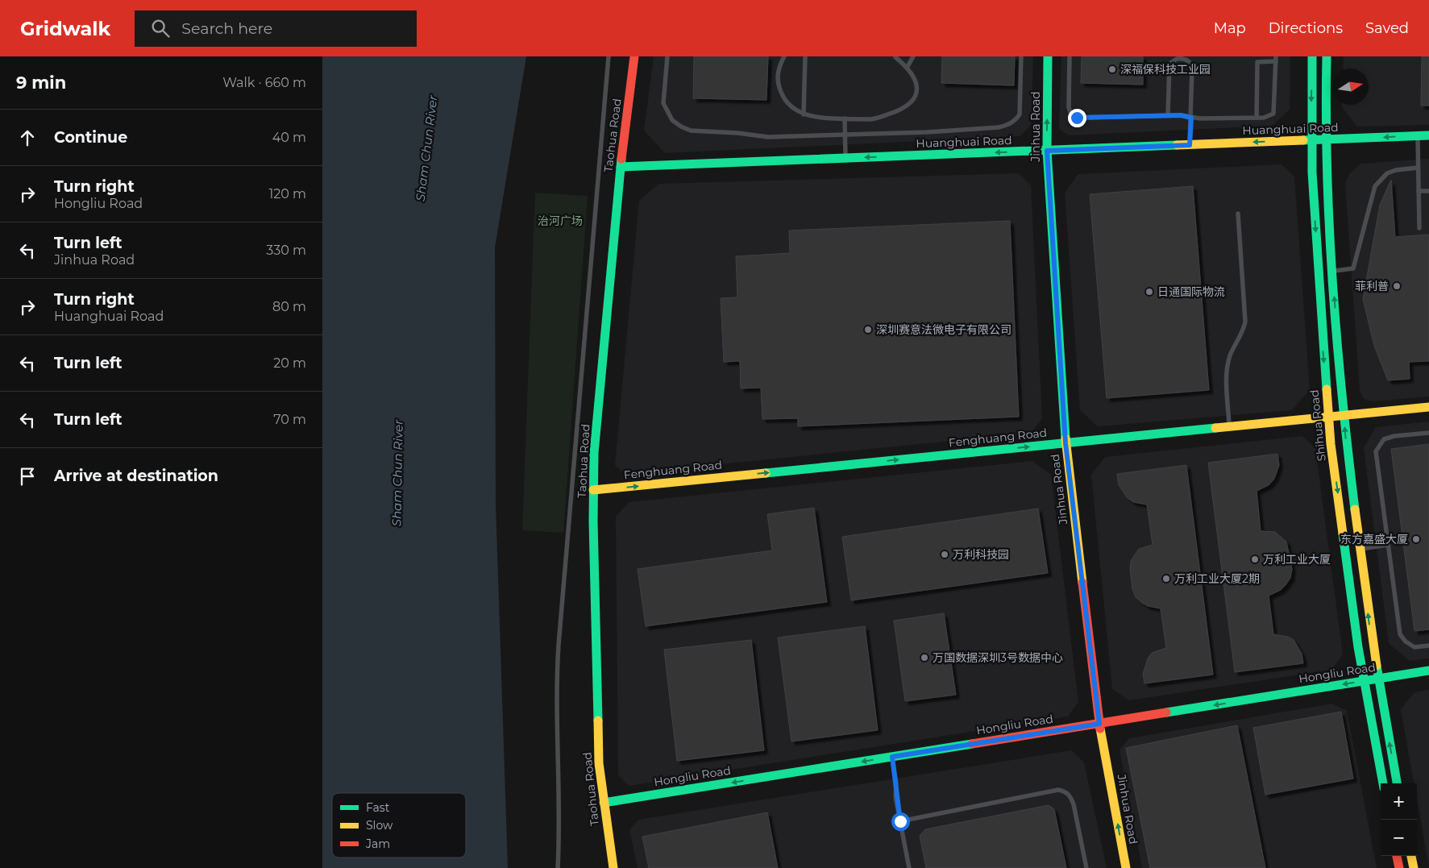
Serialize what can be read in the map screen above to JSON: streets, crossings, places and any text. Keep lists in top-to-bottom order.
{
  "streets": {
    "street": [
      "Jinhua Road",
      "Huanghuai Road",
      "Taohua Road",
      "Shihua Road",
      "Fenghuang Road",
      "Hongliu Road"
    ]
  },
  "crossings": [
    ["Jinhua Road", "Huanghuai Road"],
    ["Jinhua Road", "Fenghuang Road"],
    ["Jinhua Road", "Hongliu Road"],
    ["Huanghuai Road", "Taohua Road"],
    ["Huanghuai Road", "Shihua Road"],
    ["Taohua Road", "Fenghuang Road"],
    ["Taohua Road", "Hongliu Road"],
    ["Shihua Road", "Fenghuang Road"],
    ["Shihua Road", "Hongliu Road"]
  ],
  "one_way": ["Huanghuai Road", "Fenghuang Road", "Hongliu Road"],
  "water": ["Sham Chun River"],
  "parks": ["治河广场"],
  "places": [
    "深福保科技工业园",
    "菲利普",
    "日通国际物流",
    "深圳赛意法微电子有限公司",
    "东方嘉盛大厦",
    "万利科技园",
    "万利工业大厦",
    "万利工业大厦2期",
    "万国数据深圳3号数据中心"
  ],
  "legend": ["Fast", "Slow", "Jam"],
  "north": "right",
  "page": {
    "header": "Gridwalk",
    "search": "Search here",
    "nav": ["Map", "Directions", "Saved"],
    "heading": ["9 min", "Walk · 660 m"],
    "list": [
      ["Continue", "40 m"],
      ["Turn right", "Hongliu Road", "120 m"],
      ["Turn left", "Jinhua Road", "330 m"],
      ["Turn right", "Huanghuai Road", "80 m"],
      ["Turn left", "20 m"],
      ["Turn left", "70 m"],
      "Arrive at destination"
    ],
    "map_buttons": ["+", "−"]
  }
}
